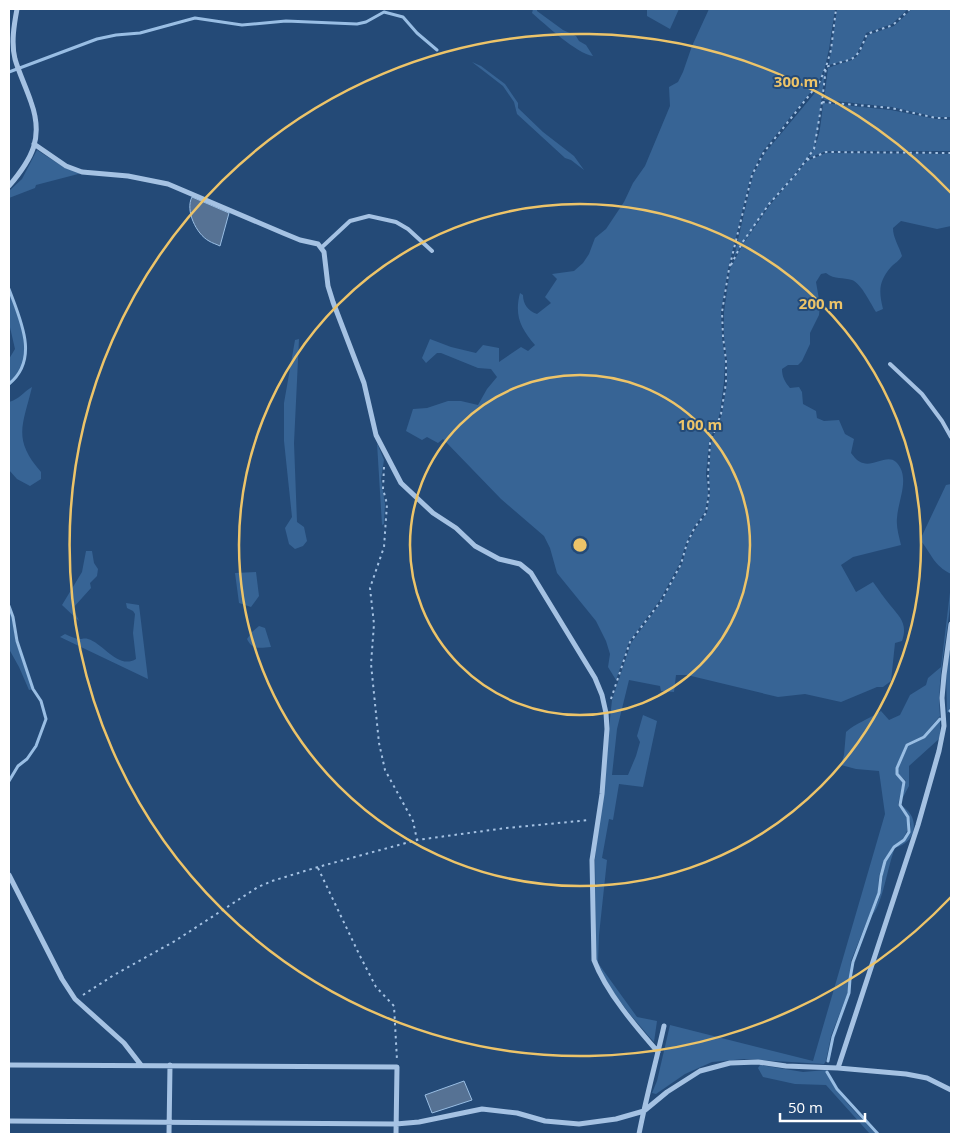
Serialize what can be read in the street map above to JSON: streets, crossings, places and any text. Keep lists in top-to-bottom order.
{
  "scale_bar": "50 m",
  "rings": ["300 m", "200 m", "100 m"]
}
